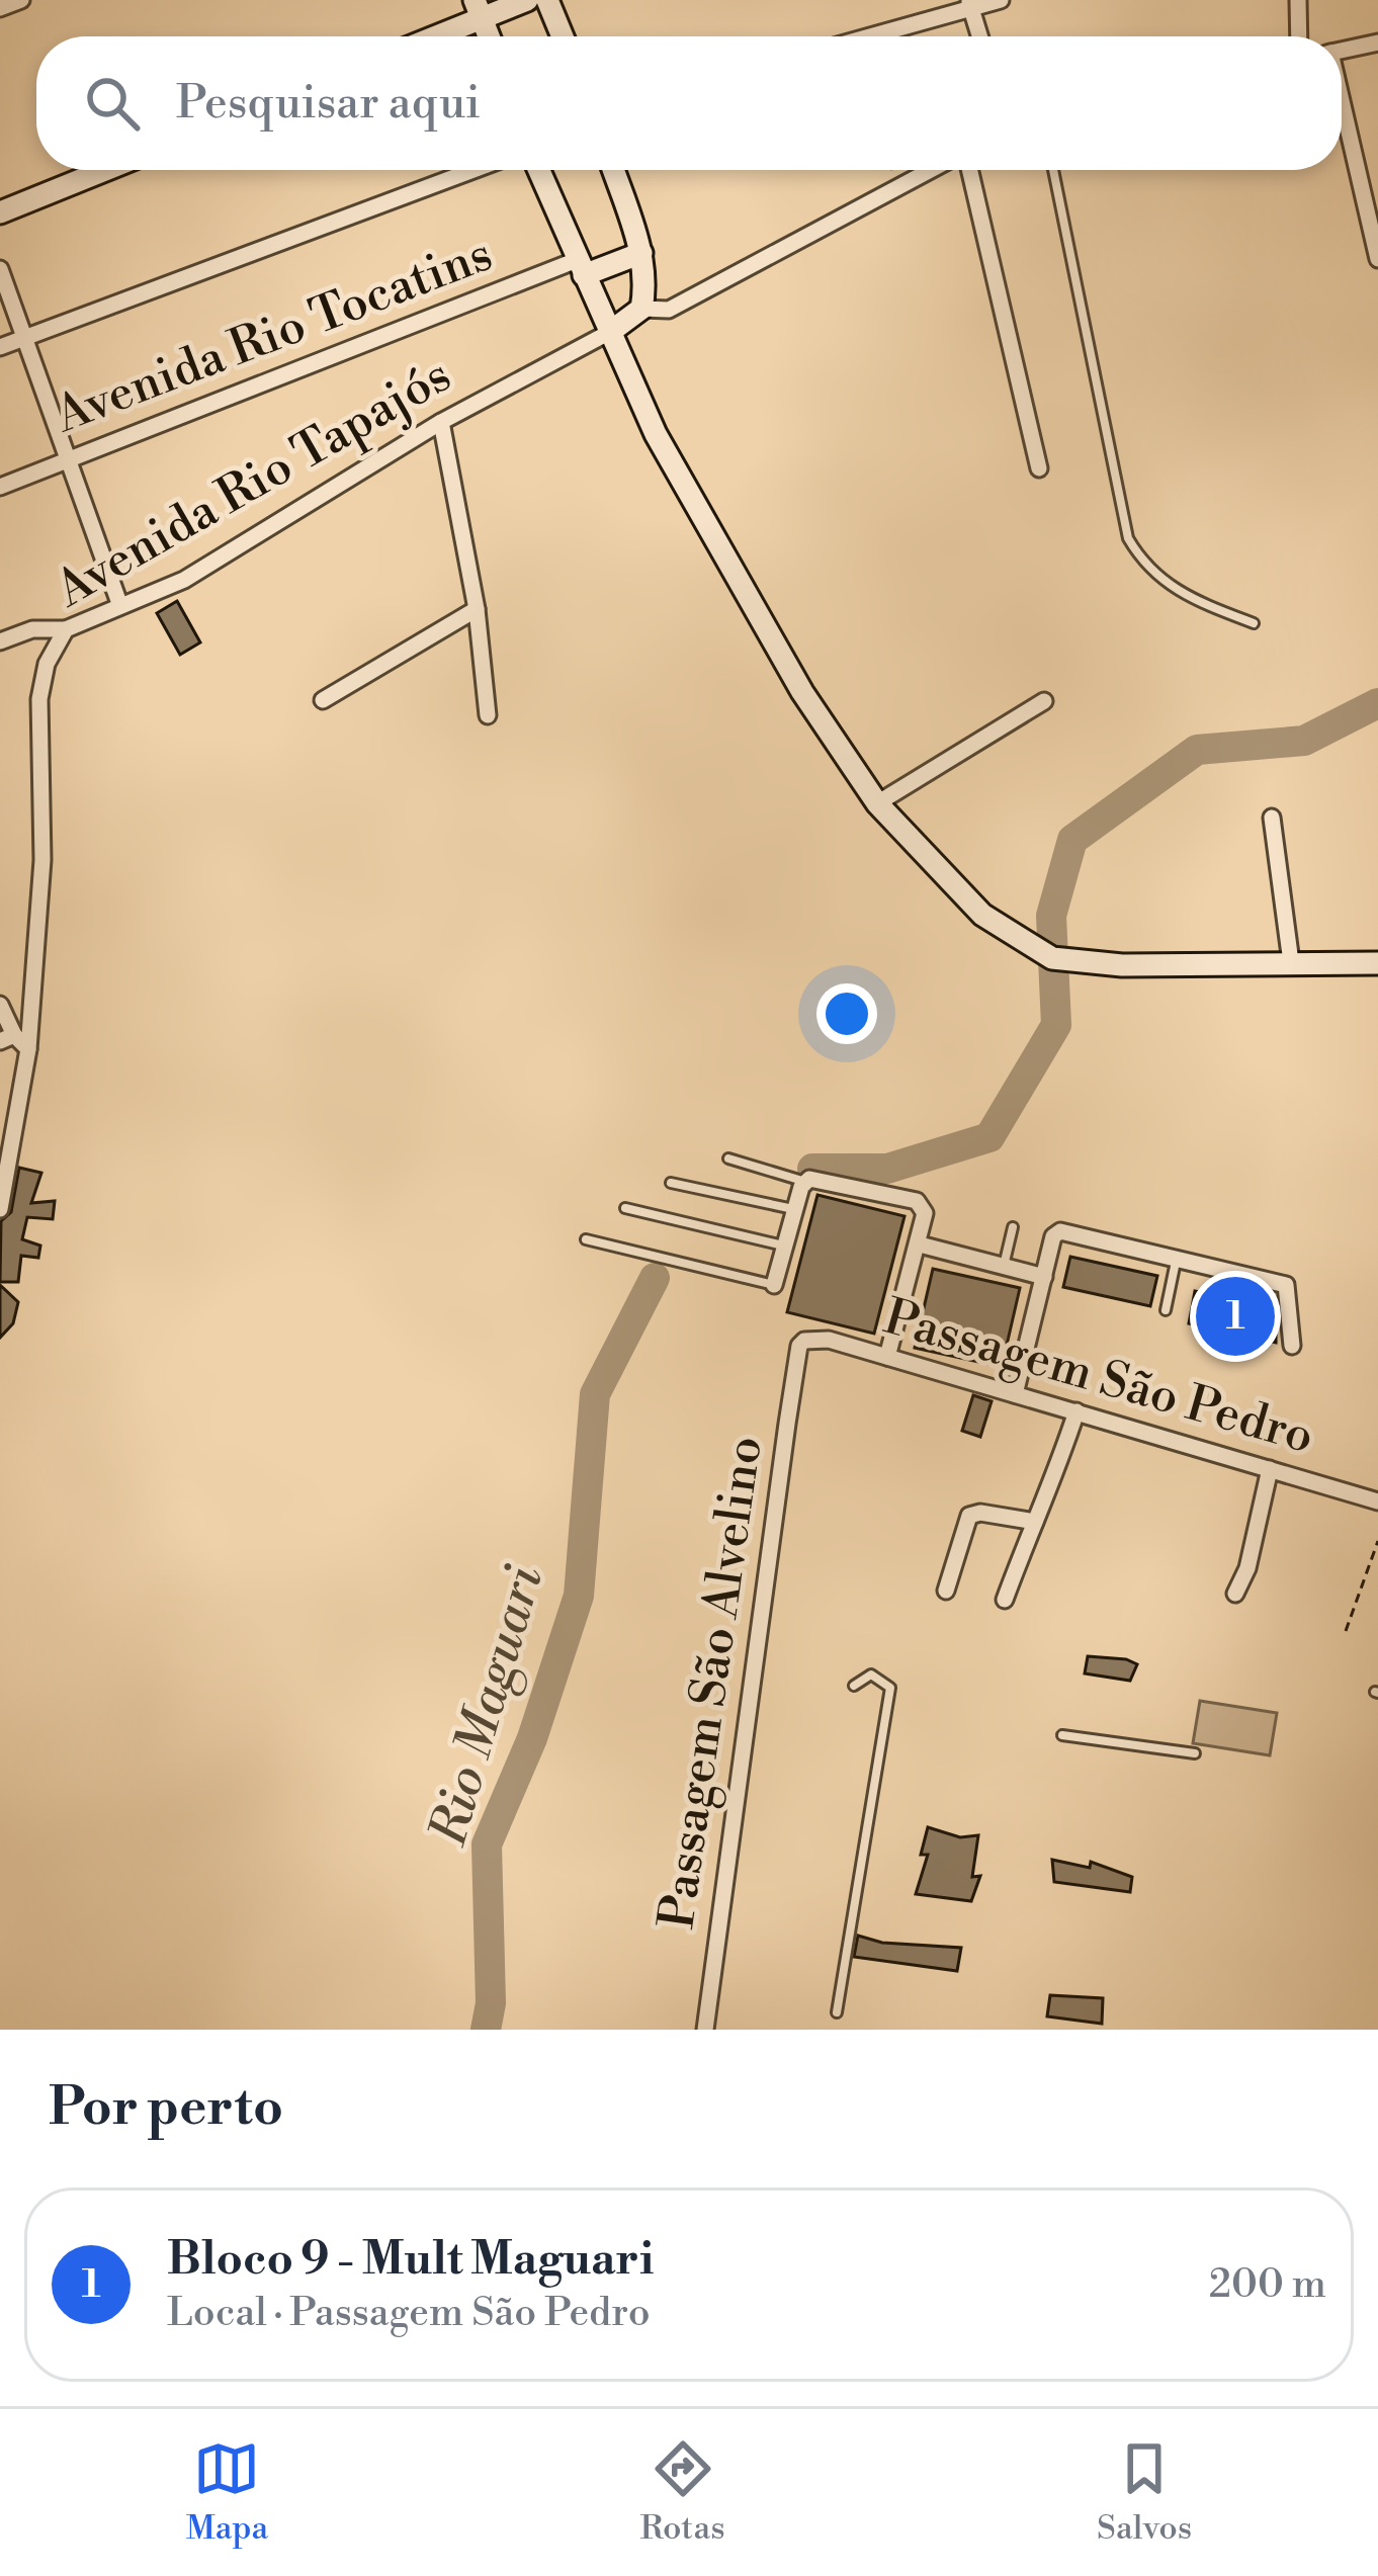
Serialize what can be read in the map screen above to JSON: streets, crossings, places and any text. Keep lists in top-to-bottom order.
{
  "streets": {
    "street": [
      "Avenida Rio Tocatins",
      "Avenida Rio Tapajós",
      "Passagem São Pedro",
      "Passagem São Alvelino"
    ]
  },
  "crossings": [
    ["Passagem São Pedro", "Passagem São Alvelino"]
  ],
  "water": ["Rio Maguari"],
  "page": {
    "search": "Pesquisar aqui",
    "pins": "1",
    "heading": "Por perto",
    "list": [
      {
        "mark": "1",
        "name": "Bloco 9 - Mult Maguari",
        "note": "Local · Passagem São Pedro",
        "value": "200 m"
      }
    ],
    "nav": ["Mapa", "Rotas", "Salvos"]
  }
}
